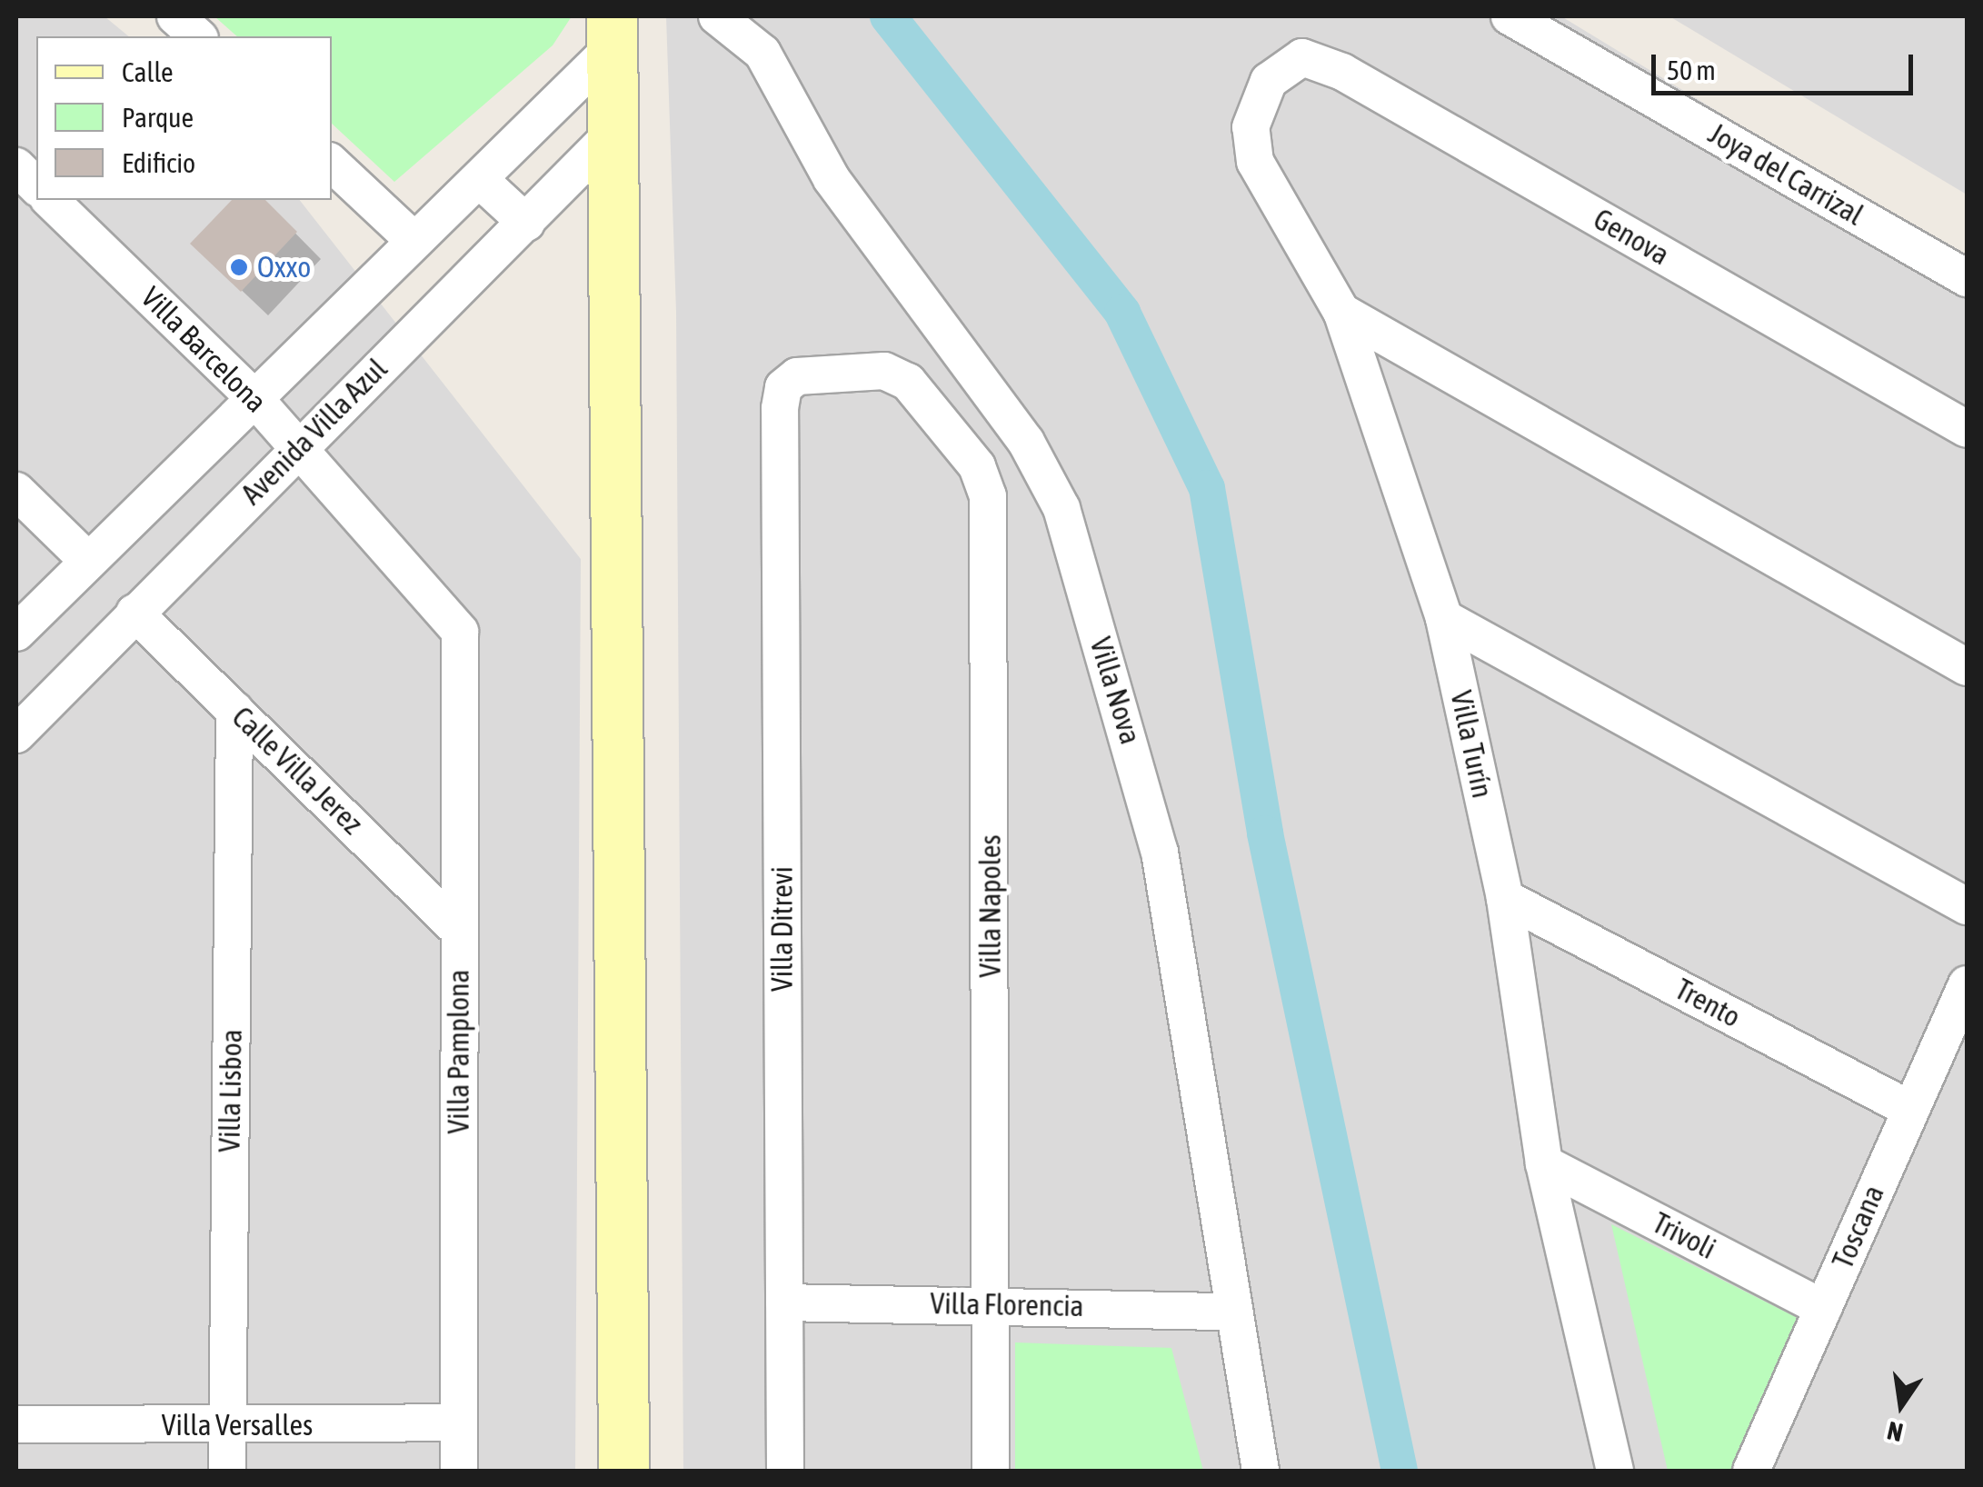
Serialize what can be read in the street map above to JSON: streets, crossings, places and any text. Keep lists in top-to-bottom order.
{
  "streets": {
    "street": [
      "Joya del Carrizal",
      "Genova",
      "Villa Barcelona",
      "Avenida Villa Azul",
      "Villa Nova",
      "Villa Turín",
      "Calle Villa Jerez",
      "Villa Napoles",
      "Villa Ditrevi",
      "Trento",
      "Villa Pamplona",
      "Villa Lisboa",
      "Toscana",
      "Trivoli",
      "Villa Florencia",
      "Villa Versalles"
    ]
  },
  "crossings": [
    ["Genova", "Villa Turín"],
    ["Villa Barcelona", "Avenida Villa Azul"],
    ["Villa Barcelona", "Villa Pamplona"],
    ["Avenida Villa Azul", "Calle Villa Jerez"],
    ["Villa Nova", "Villa Florencia"],
    ["Villa Turín", "Trento"],
    ["Villa Turín", "Trivoli"],
    ["Calle Villa Jerez", "Villa Pamplona"],
    ["Calle Villa Jerez", "Villa Lisboa"],
    ["Villa Napoles", "Villa Ditrevi"],
    ["Villa Napoles", "Villa Florencia"],
    ["Villa Ditrevi", "Villa Florencia"],
    ["Trento", "Toscana"],
    ["Villa Pamplona", "Villa Versalles"],
    ["Villa Lisboa", "Villa Versalles"],
    ["Toscana", "Trivoli"]
  ],
  "places": ["Oxxo"],
  "legend": ["Calle", "Parque", "Edificio"],
  "scale_bar": "50 m",
  "north": "bottom"
}
